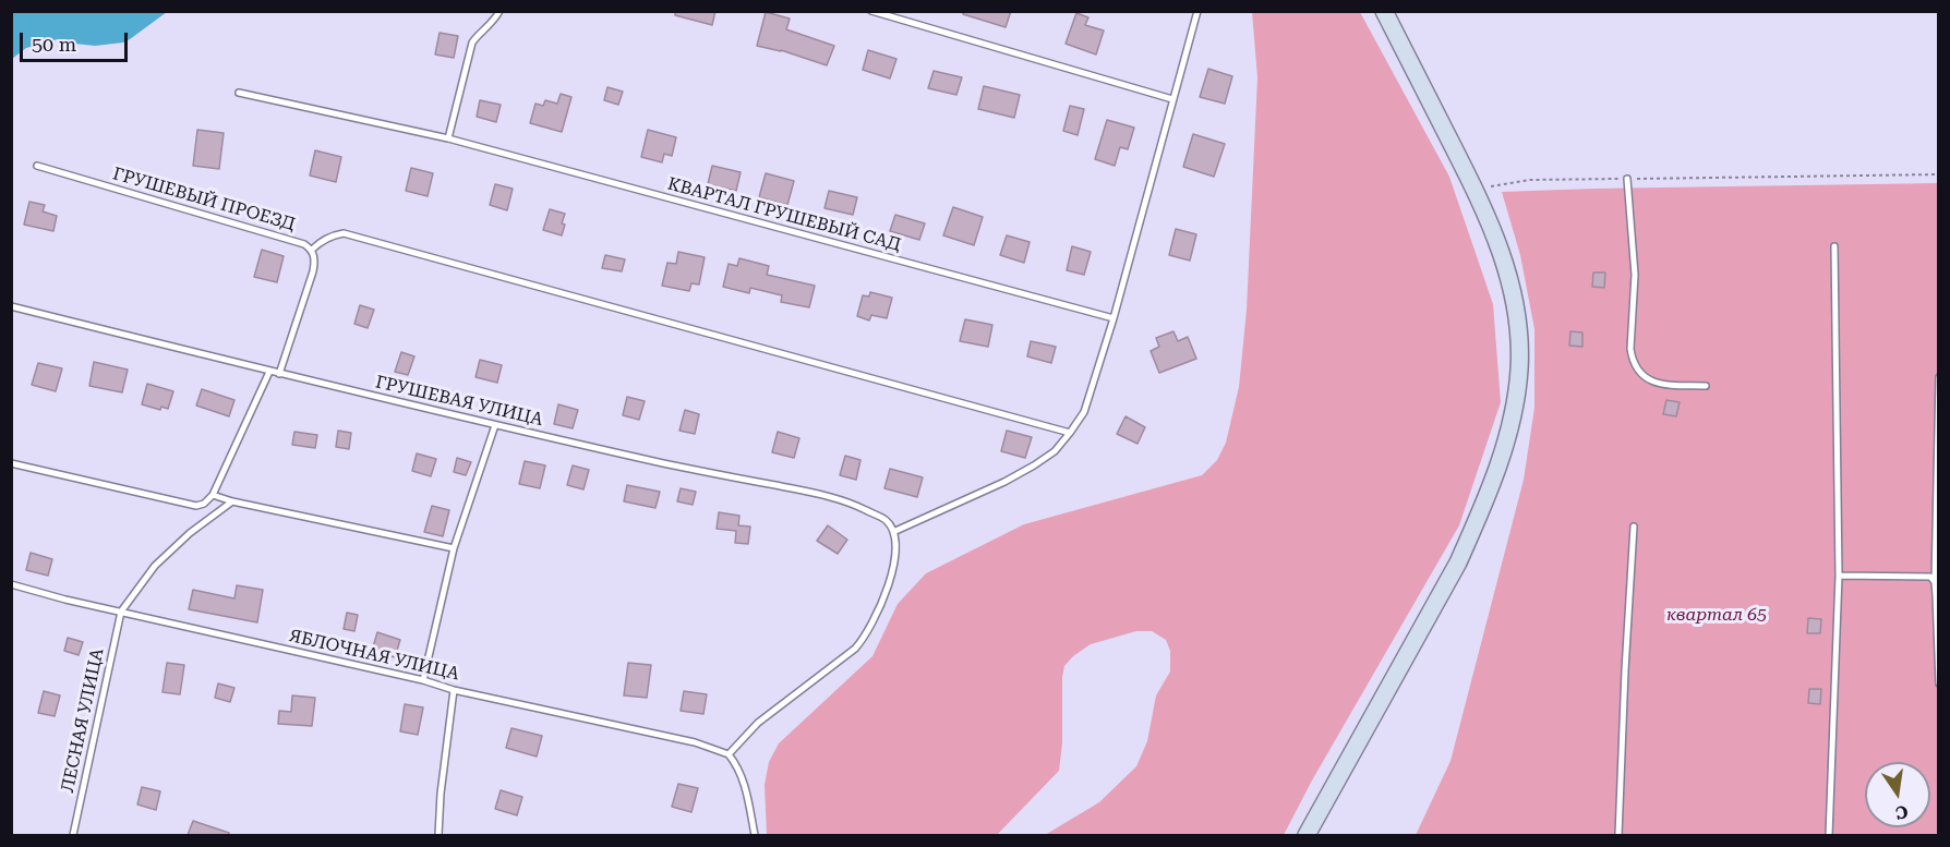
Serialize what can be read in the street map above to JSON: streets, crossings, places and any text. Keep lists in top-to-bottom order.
{
  "streets": {
    "lane": [
      "ГРУШЕВЫЙ ПРОЕЗД",
      "КВАРТАЛ ГРУШЕВЫЙ САД",
      "ГРУШЕВАЯ УЛИЦА",
      "ЯБЛОЧНАЯ УЛИЦА",
      "ЛЕСНАЯ УЛИЦА"
    ]
  },
  "crossings": [
    ["ГРУШЕВЫЙ ПРОЕЗД", "ГРУШЕВАЯ УЛИЦА"],
    ["ЯБЛОЧНАЯ УЛИЦА", "ЛЕСНАЯ УЛИЦА"]
  ],
  "parks": ["квартал 65"],
  "scale_bar": "50 m",
  "north": "bottom"
}
